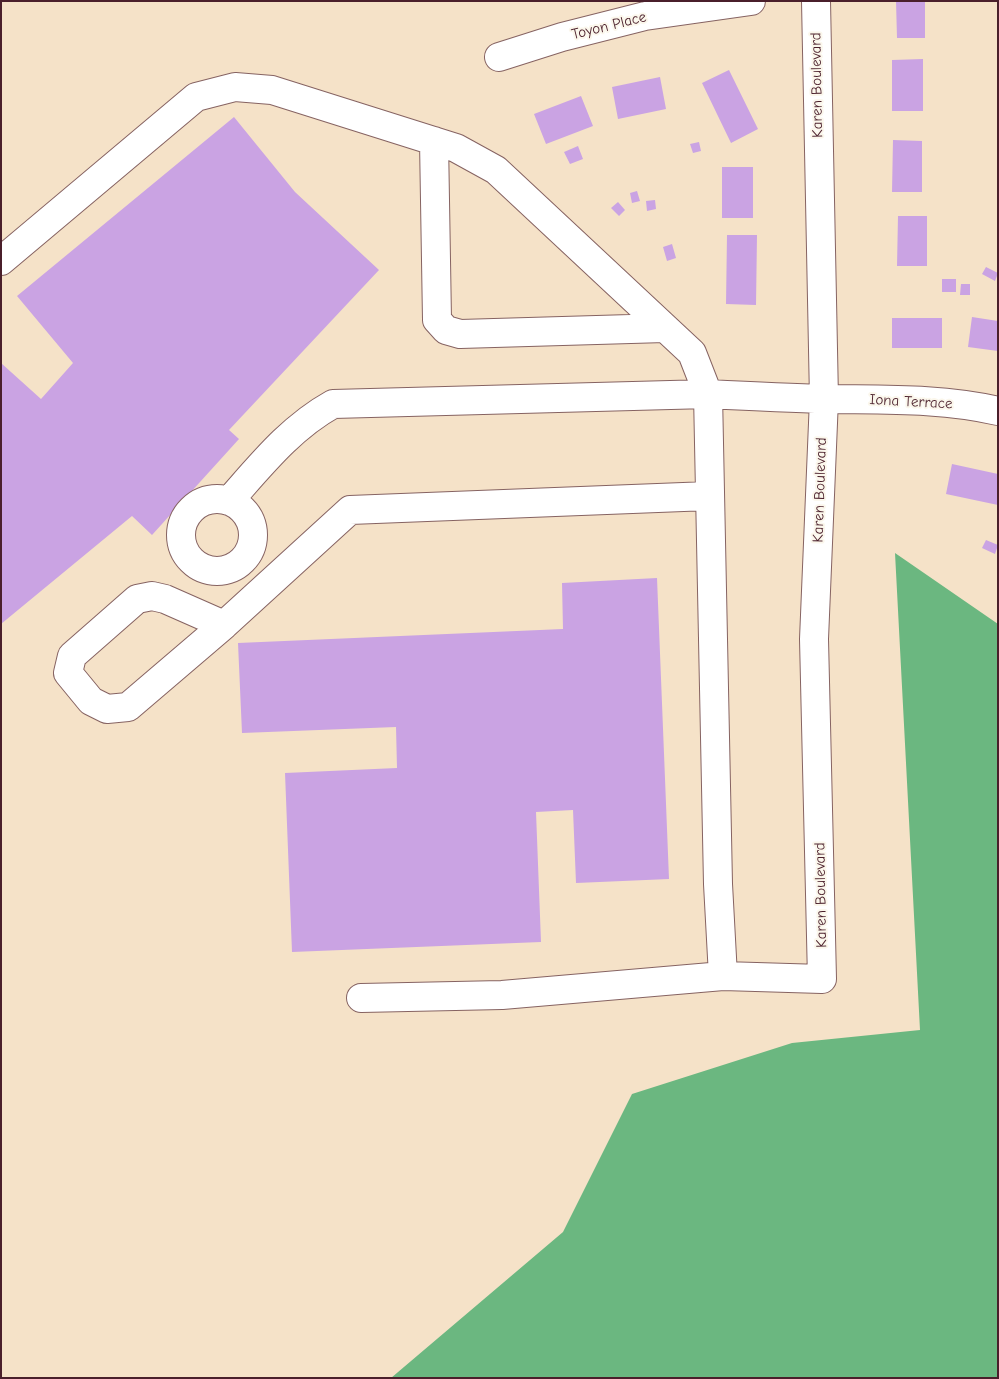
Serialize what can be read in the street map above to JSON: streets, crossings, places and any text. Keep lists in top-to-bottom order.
{
  "streets": {
    "street": ["Toyon Place", "Karen Boulevard", "Iona Terrace"]
  },
  "crossings": [
    ["Karen Boulevard", "Iona Terrace"]
  ]
}
